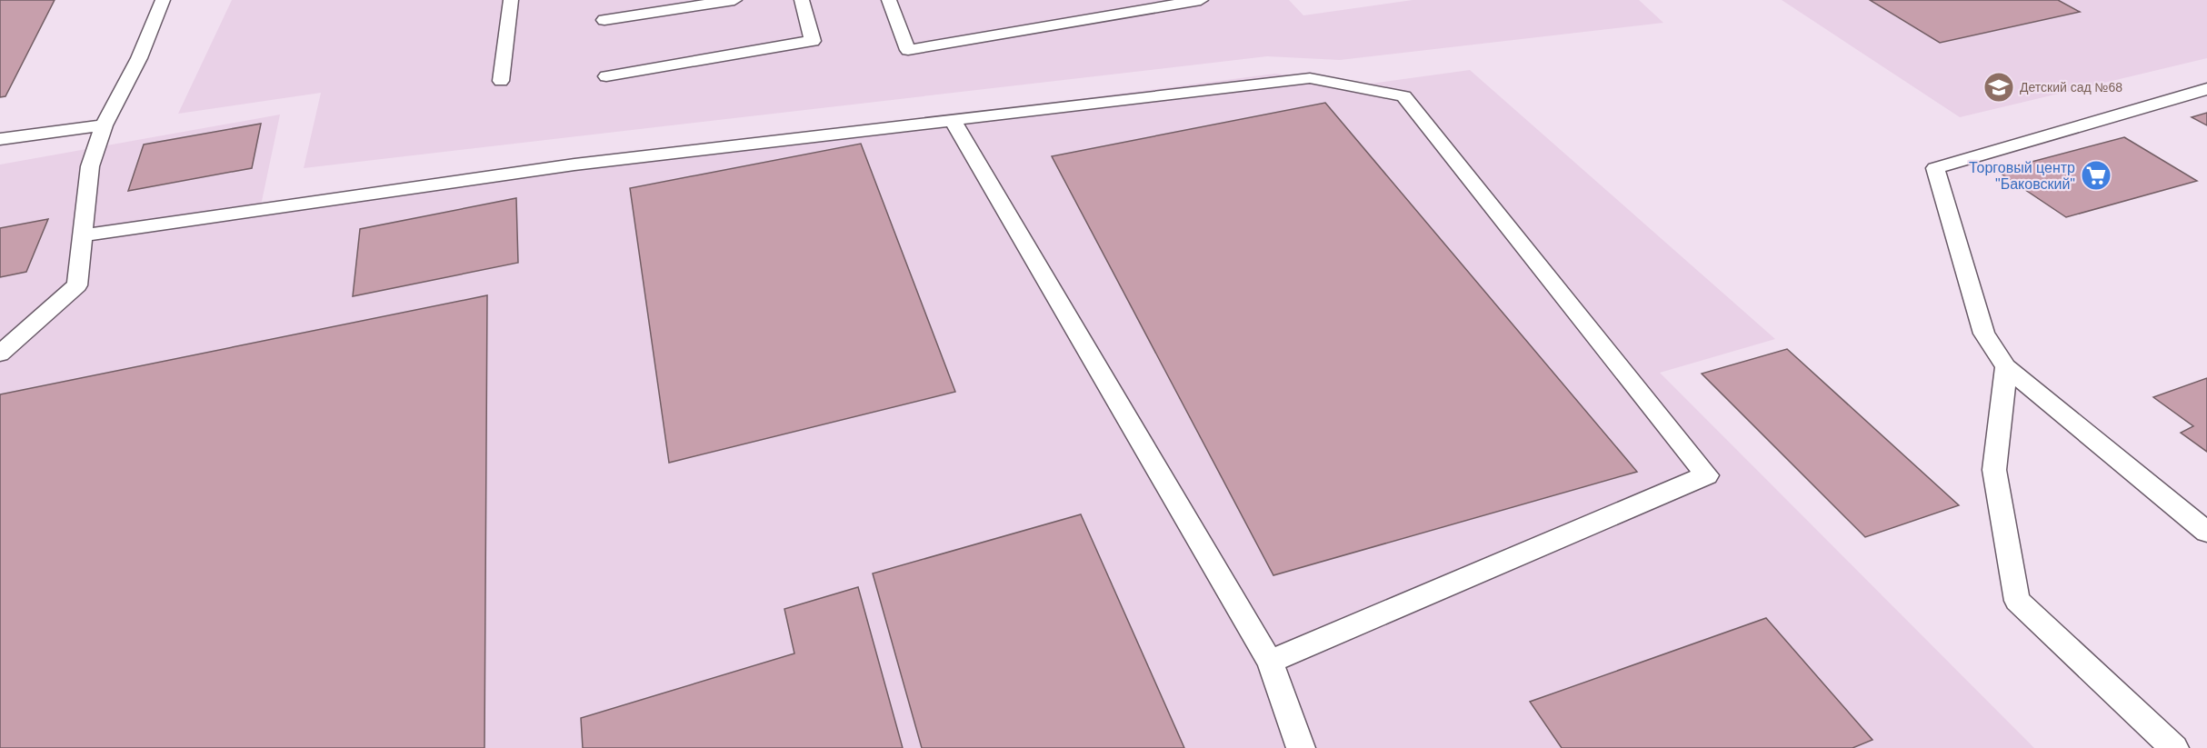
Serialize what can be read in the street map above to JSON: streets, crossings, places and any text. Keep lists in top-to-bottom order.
{
  "places": {
    "school or university": ["Детский сад №68"],
    "supermarket": ["Торговый центр \"Баковский\""]
  }
}
